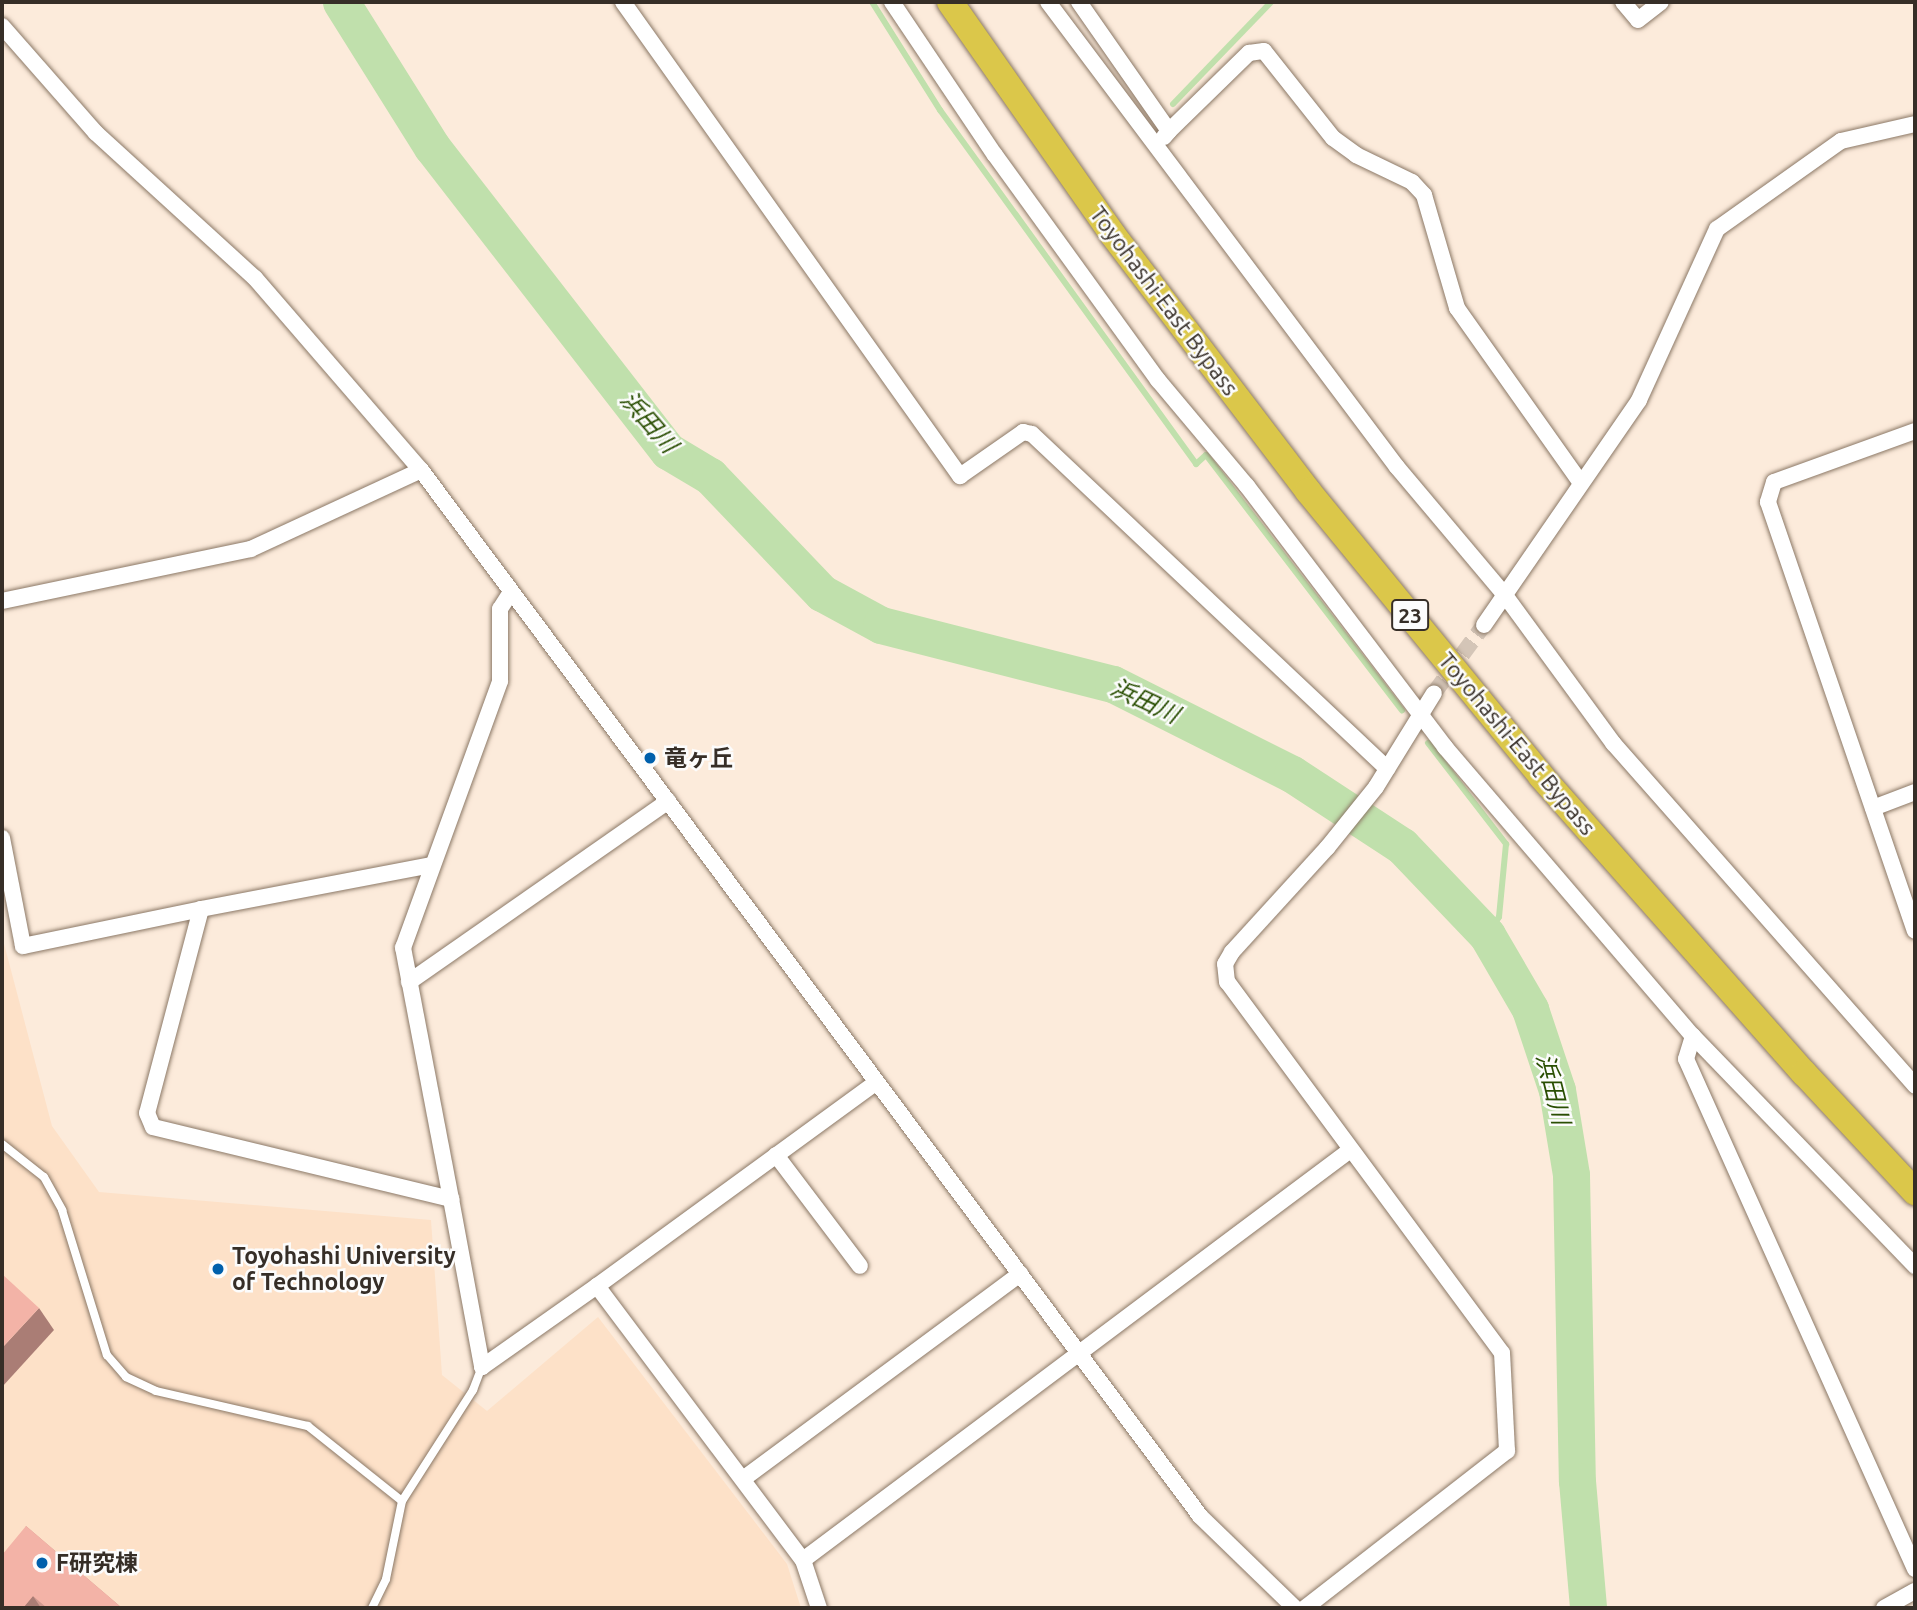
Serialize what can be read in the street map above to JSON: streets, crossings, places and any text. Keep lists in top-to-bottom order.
{
  "streets": {
    "highway": ["Toyohashi-East Bypass", "23"]
  },
  "water": ["浜田川"],
  "places": ["竜ヶ丘", "Toyohashi University of Technology", "F研究棟"]
}
